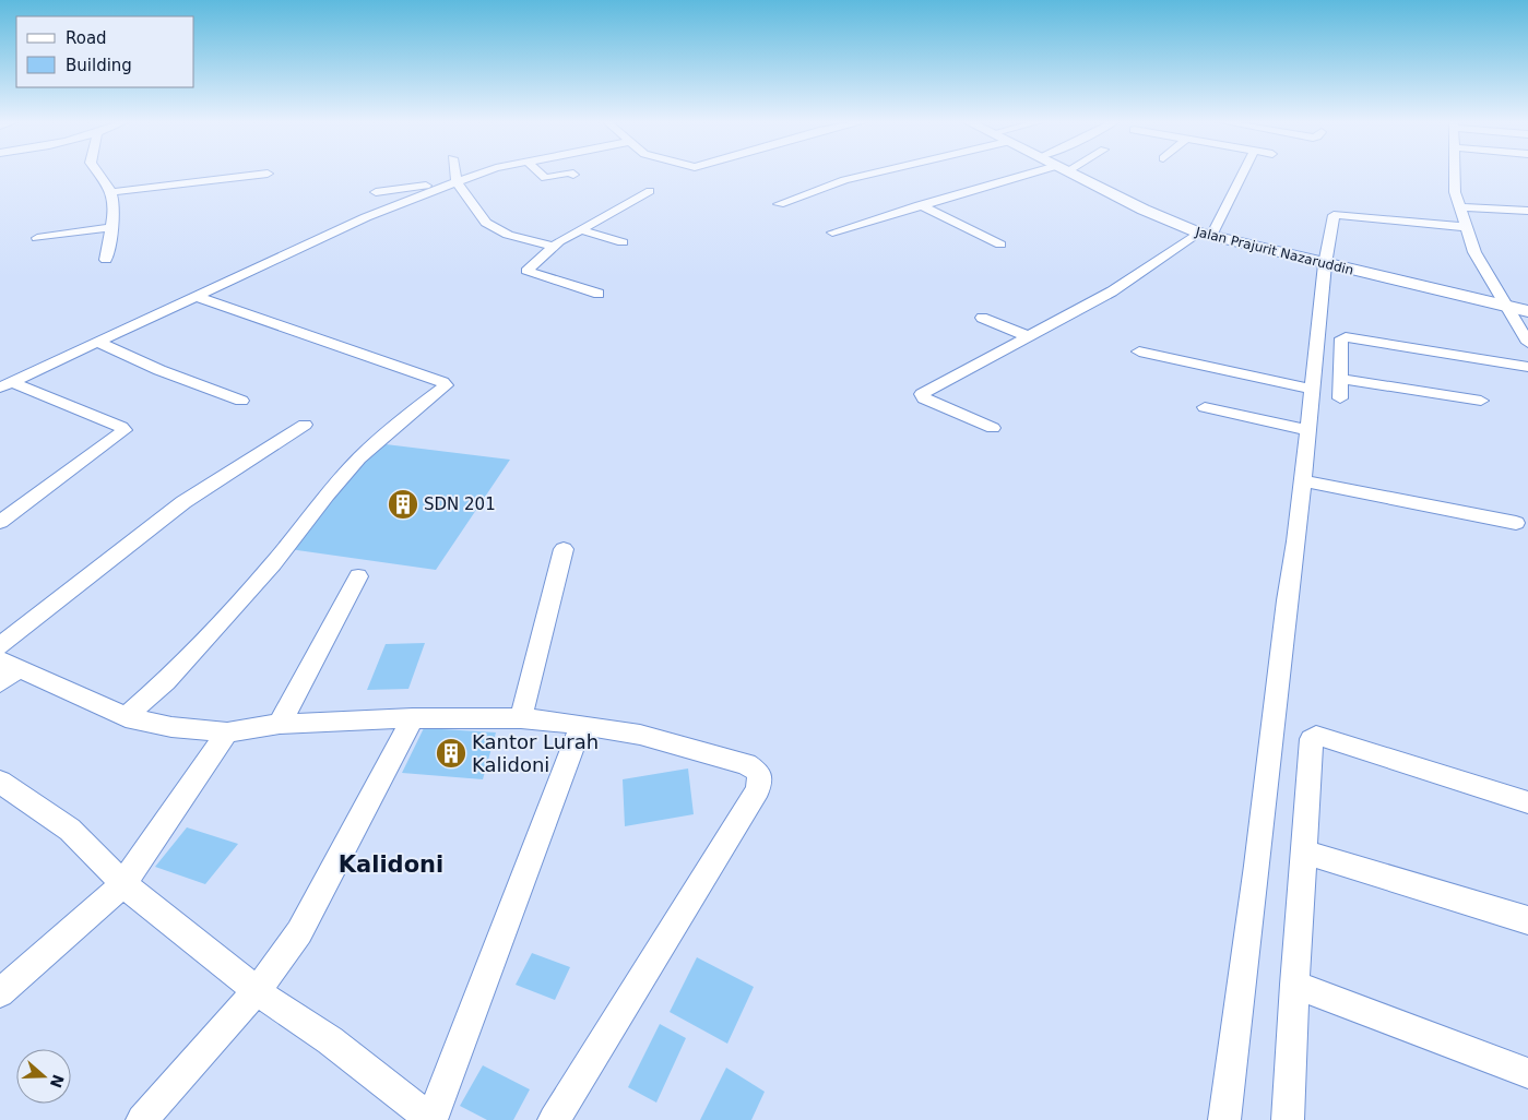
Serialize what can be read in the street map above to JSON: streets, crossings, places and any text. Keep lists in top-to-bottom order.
{
  "streets": {
    "street": ["Jalan Prajurit Nazaruddin"]
  },
  "districts": ["Kalidoni"],
  "places": {
    "building": ["SDN 201", "Kantor Lurah Kalidoni"]
  },
  "legend": ["Road", "Building"],
  "north": "right"
}
